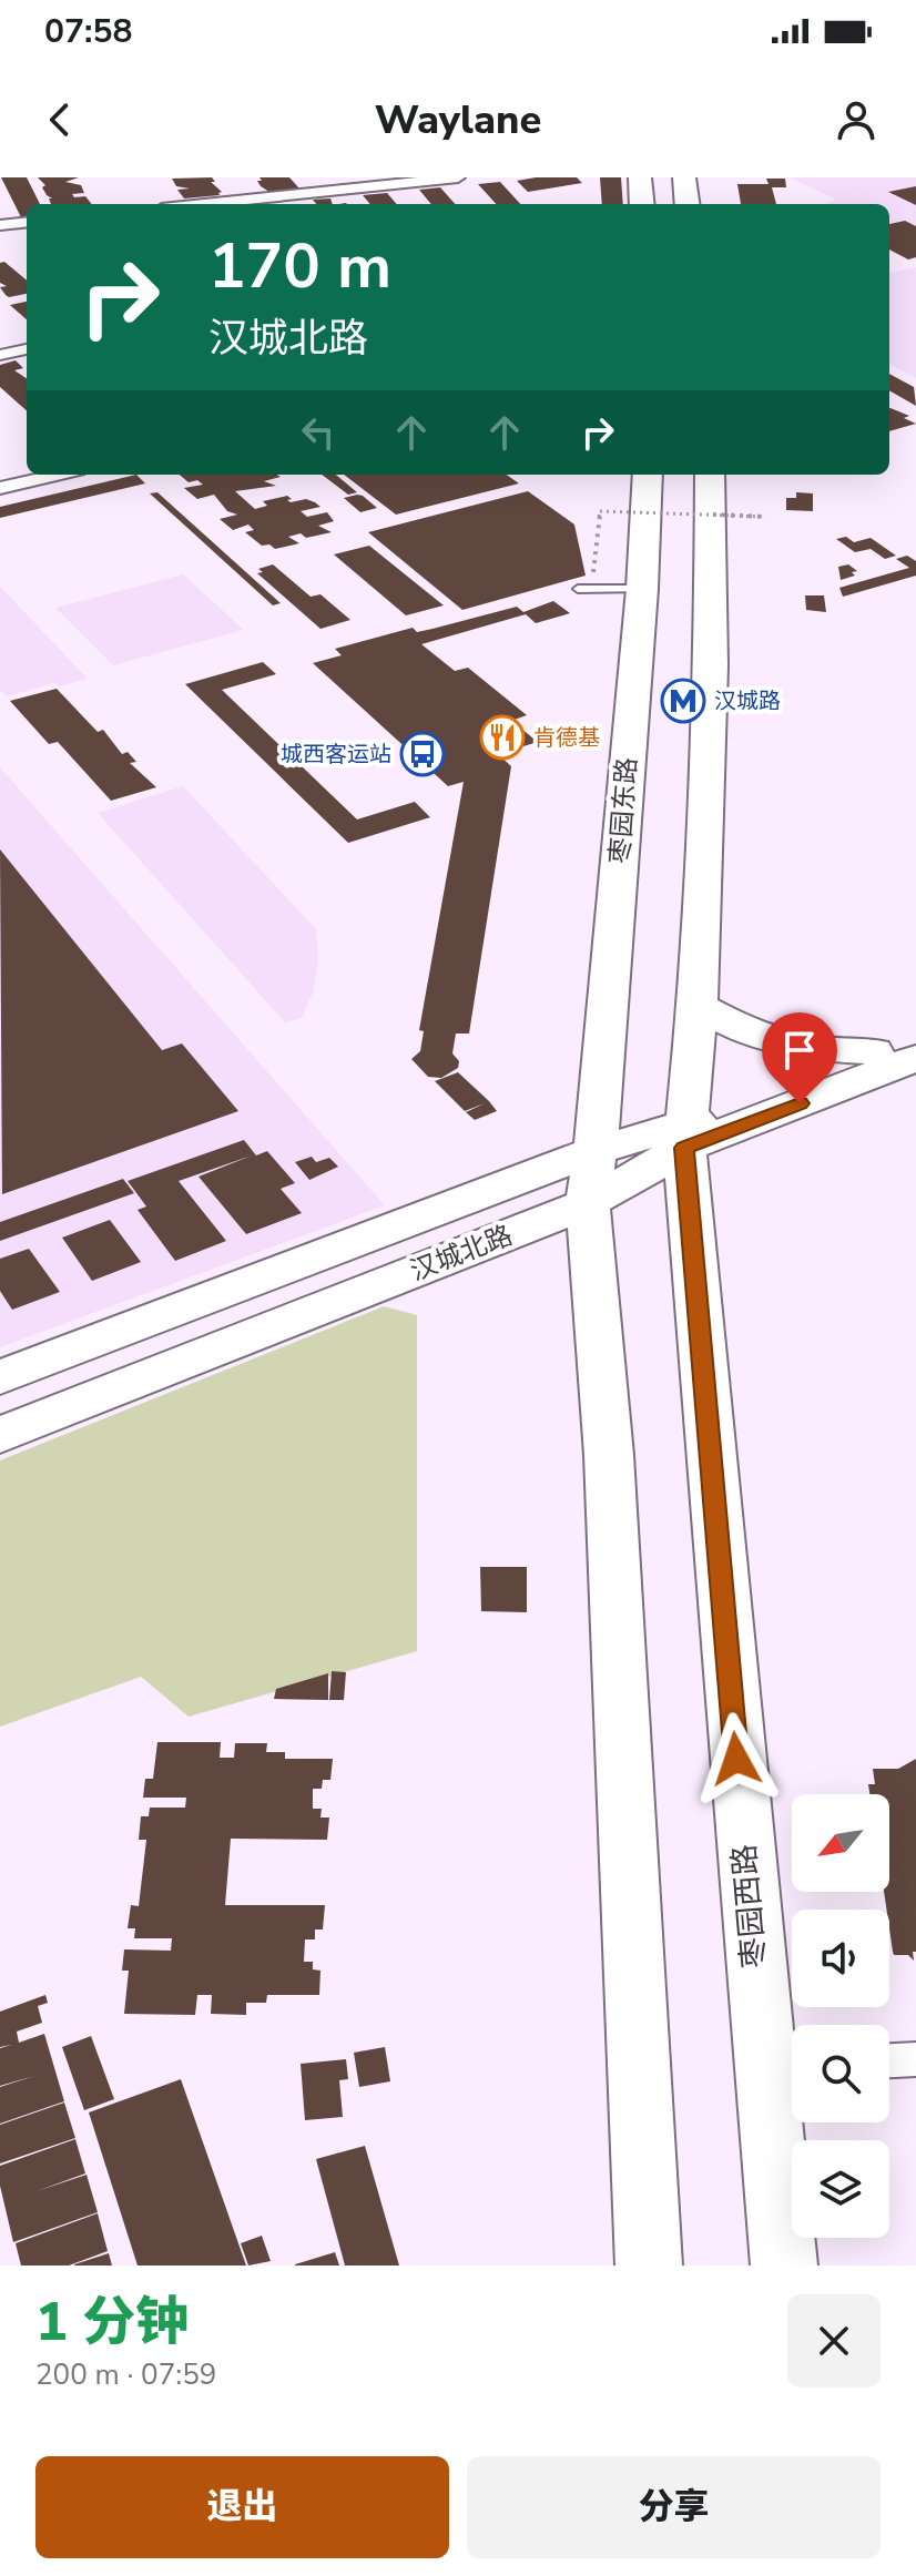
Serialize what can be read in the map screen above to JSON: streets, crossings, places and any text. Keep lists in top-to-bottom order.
{
  "streets": {
    "main road": ["枣园东路", "汉城北路", "枣园西路"]
  },
  "crossings": [
    ["枣园东路", "汉城北路"],
    ["汉城北路", "枣园西路"]
  ],
  "places": {
    "metro station": ["汉城路"],
    "restaurant": ["肯德基"],
    "bus stop": ["城西客运站"]
  },
  "north": "bottom left",
  "page": {
    "status": "07:58",
    "header": "Waylane",
    "turn": ["170 m", "汉城北路"],
    "heading": ["1 分钟", "200 m · 07:59"],
    "buttons": ["退出", "分享"]
  }
}
